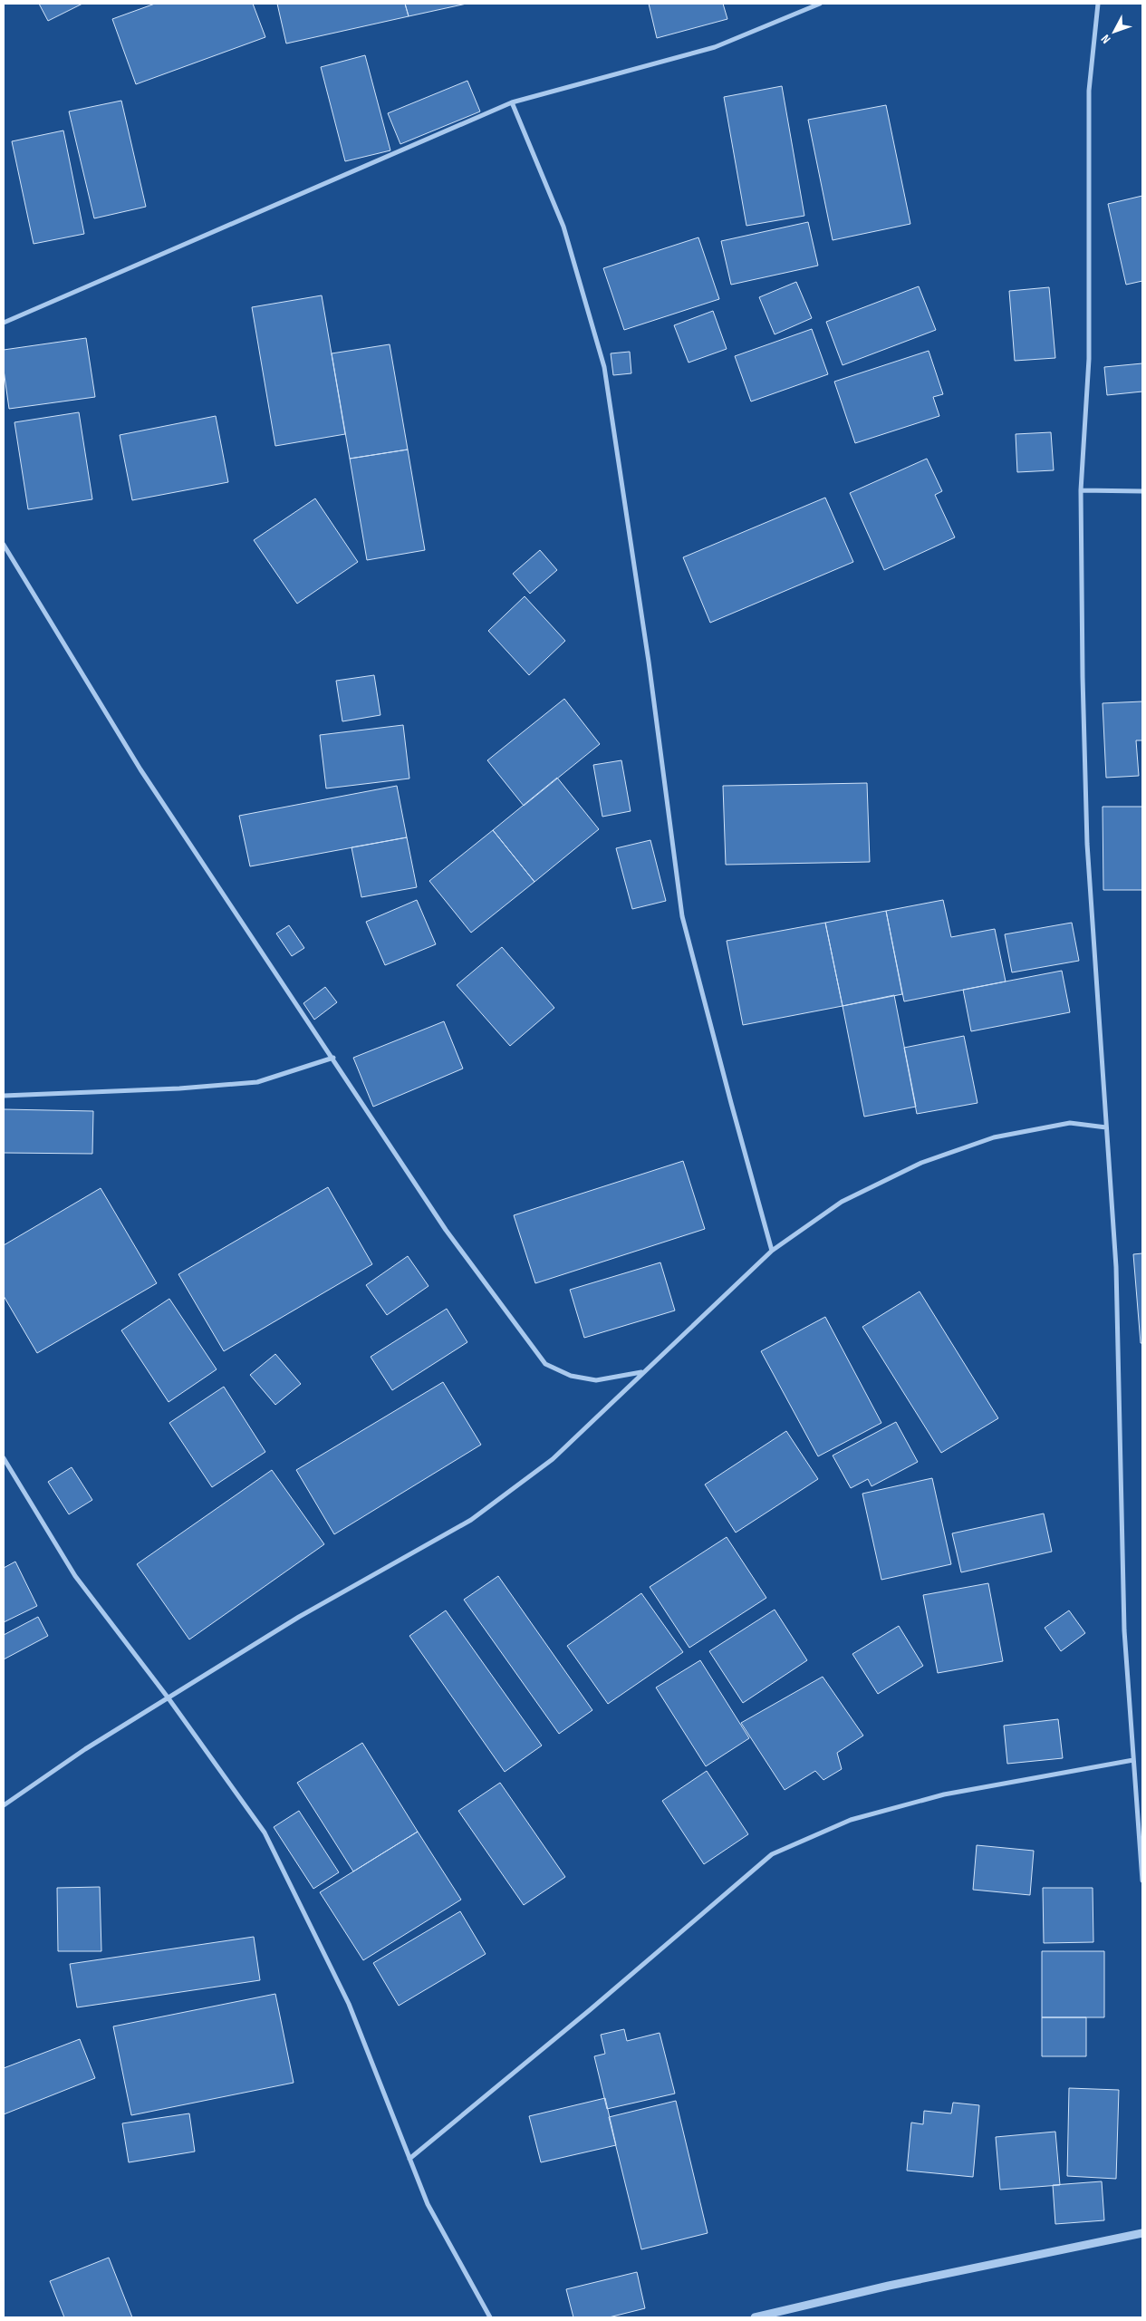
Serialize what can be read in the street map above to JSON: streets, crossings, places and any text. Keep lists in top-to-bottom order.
{
  "north": "bottom left"
}
